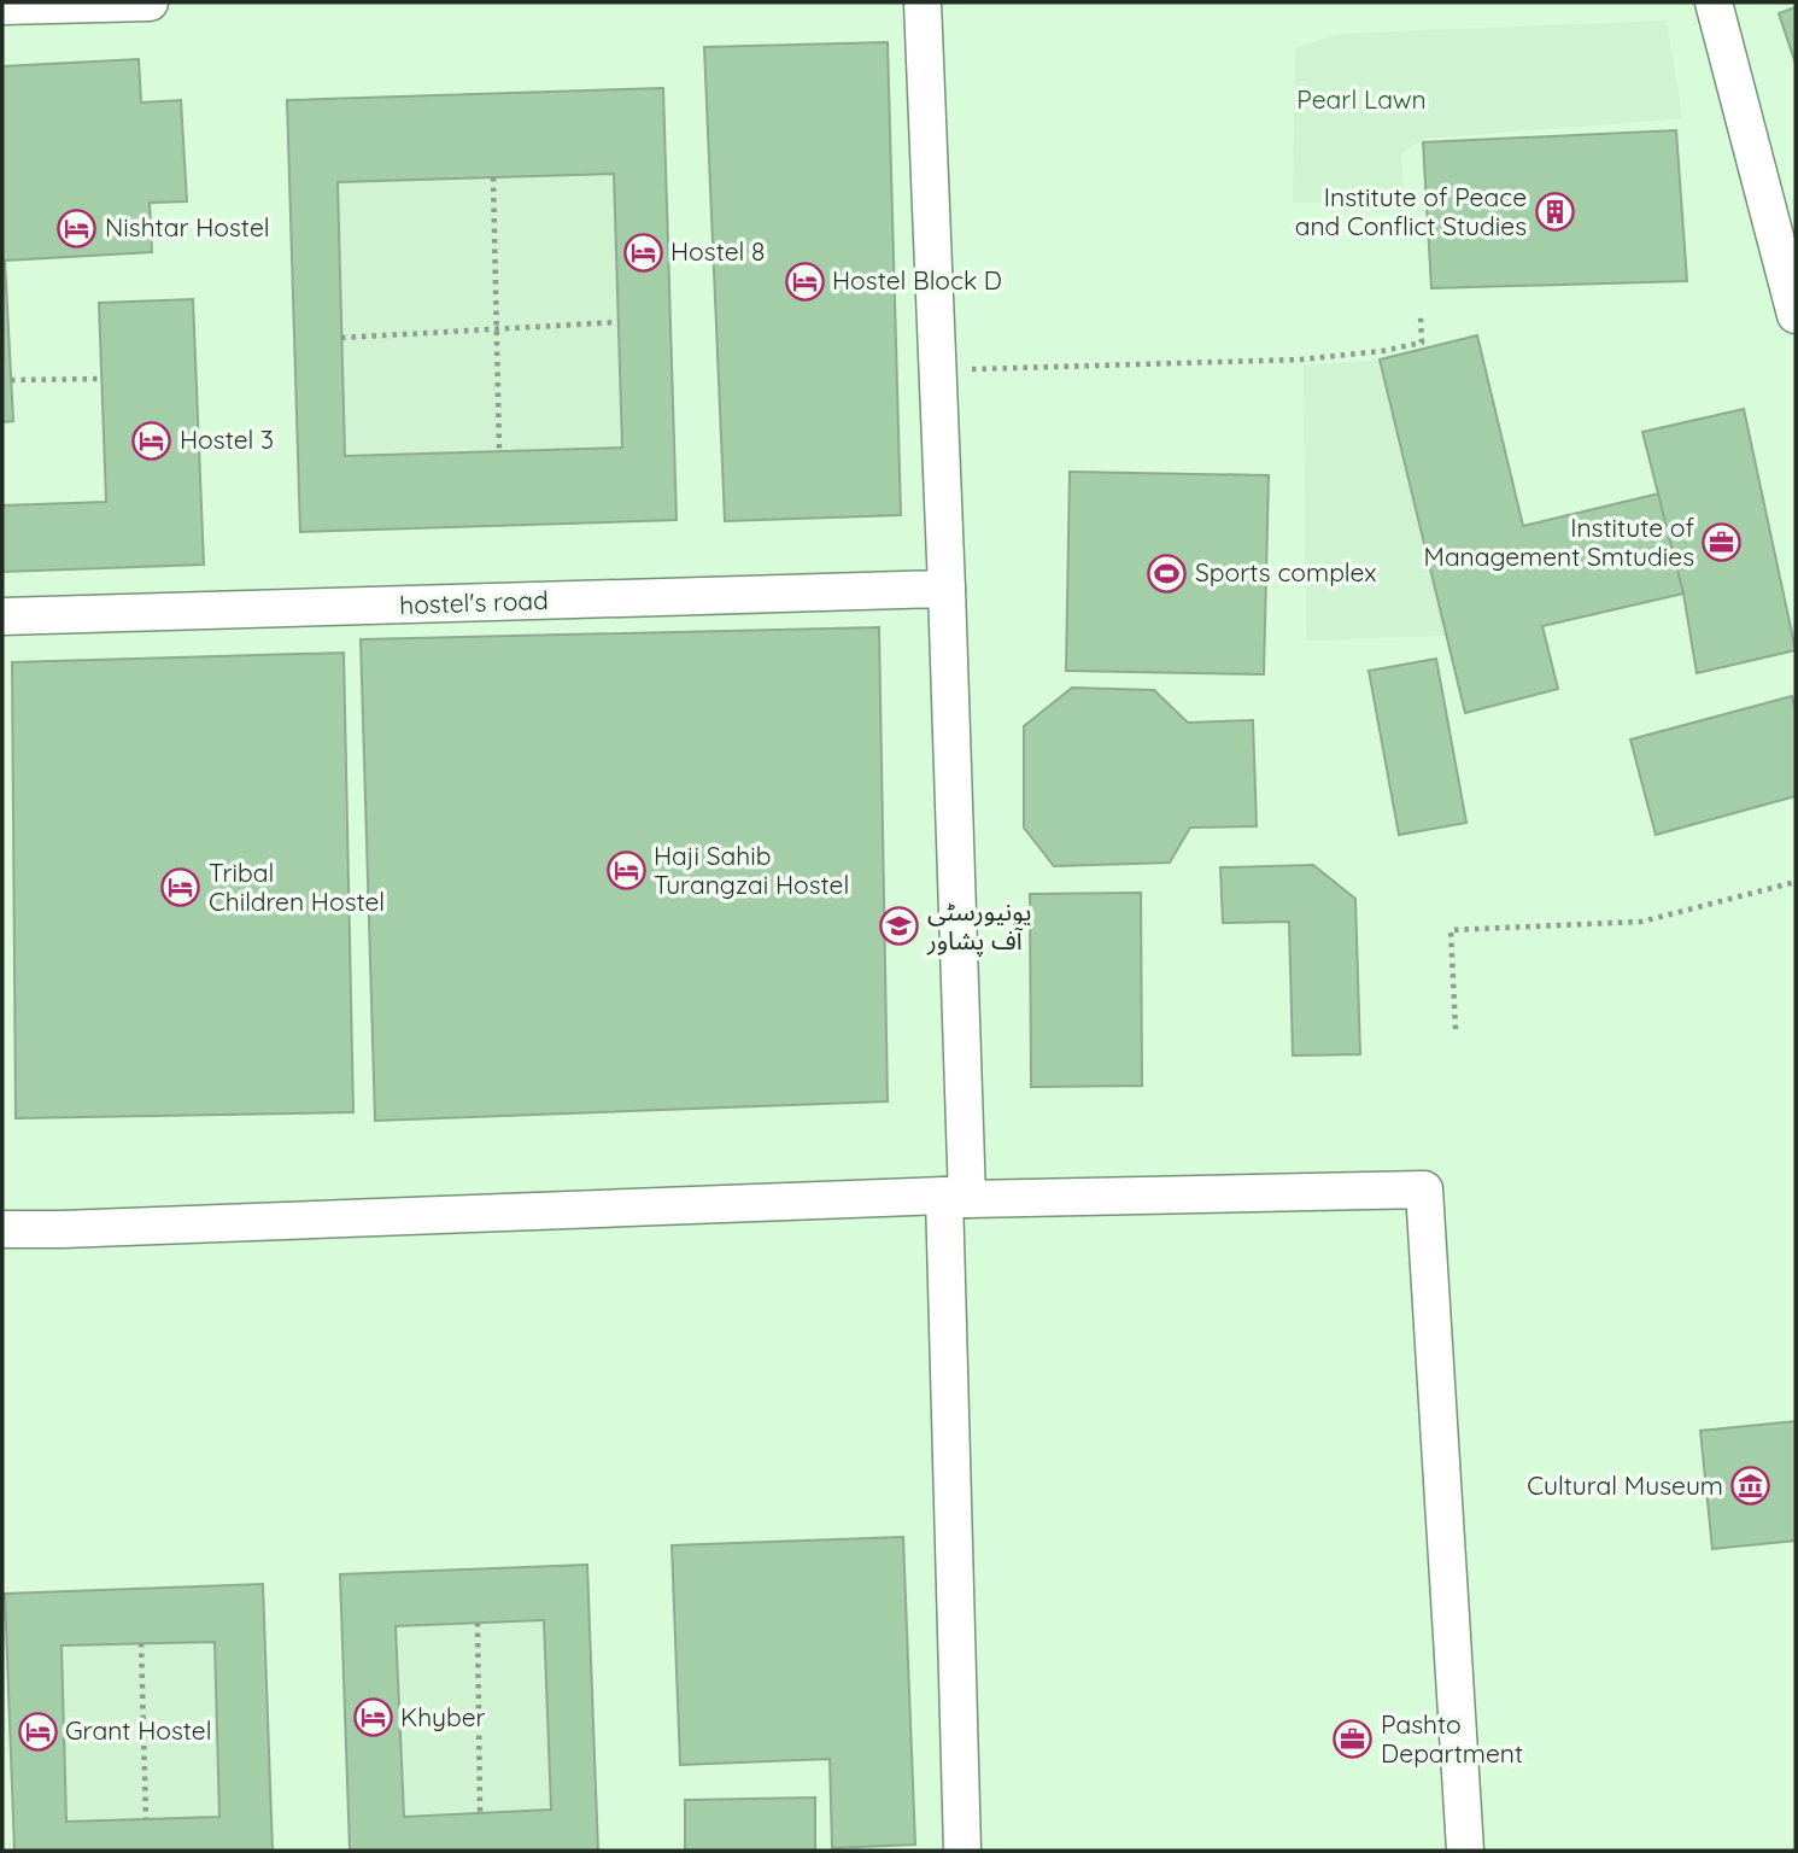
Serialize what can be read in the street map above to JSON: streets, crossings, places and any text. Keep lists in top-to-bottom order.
{
  "streets": {
    "street": ["hostel's road"]
  },
  "parks": ["Pearl Lawn"],
  "places": {
    "building": ["Institute of Peace and Conflict Studies"],
    "hotel": [
      "Nishtar Hostel",
      "Hostel 8",
      "Hostel Block D",
      "Hostel 3",
      "Haji Sahib Turangzai Hostel",
      "Tribal Children Hostel",
      "Khyber",
      "Grant Hostel"
    ],
    "office": ["Institute of Management Smtudies", "Pashto Department"],
    "sports": ["Sports complex"],
    "school or university": ["یونیورسٹی آف پشاور"],
    "museum": ["Cultural Museum"]
  }
}
